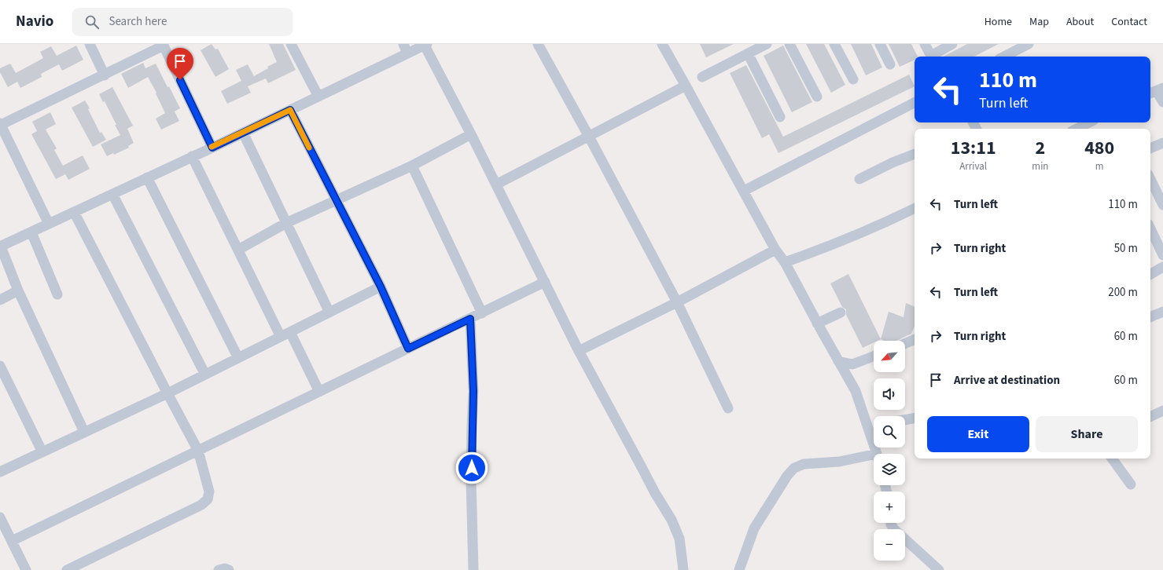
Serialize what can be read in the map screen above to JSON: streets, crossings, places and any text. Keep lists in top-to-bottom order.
{
  "north": "bottom left",
  "page": {
    "header": "Navio",
    "search": "Search here",
    "nav": [
      "Home",
      "Map",
      "About",
      "Contact"
    ],
    "turn": ["110 m", "Turn left"],
    "eta": [
      "13:11",
      "Arrival",
      "2",
      "min",
      "480",
      "m"
    ],
    "list": [
      {
        "name": "Turn left",
        "value": "110 m"
      },
      {
        "name": "Turn right",
        "value": "50 m"
      },
      {
        "name": "Turn left",
        "value": "200 m"
      },
      {
        "name": "Turn right",
        "value": "60 m"
      },
      {
        "name": "Arrive at destination",
        "value": "60 m"
      }
    ],
    "map_buttons": ["+", "−"],
    "buttons": ["Exit", "Share"]
  }
}
